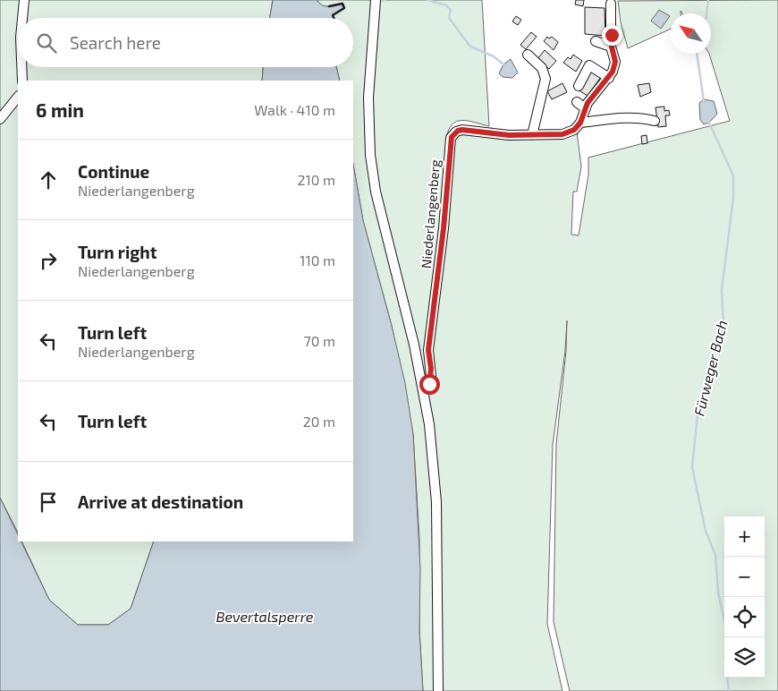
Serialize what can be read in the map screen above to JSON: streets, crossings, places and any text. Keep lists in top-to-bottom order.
{
  "streets": {
    "street": ["Niederlangenberg"]
  },
  "water": ["Fürweger Bach", "Bevertalsperre"],
  "north": "top left",
  "page": {
    "search": "Search here",
    "heading": ["6 min", "Walk · 410 m"],
    "list": [
      ["Continue", "Niederlangenberg", "210 m"],
      ["Turn right", "Niederlangenberg", "110 m"],
      ["Turn left", "Niederlangenberg", "70 m"],
      ["Turn left", "20 m"],
      "Arrive at destination"
    ],
    "map_buttons": ["+", "−"]
  }
}
